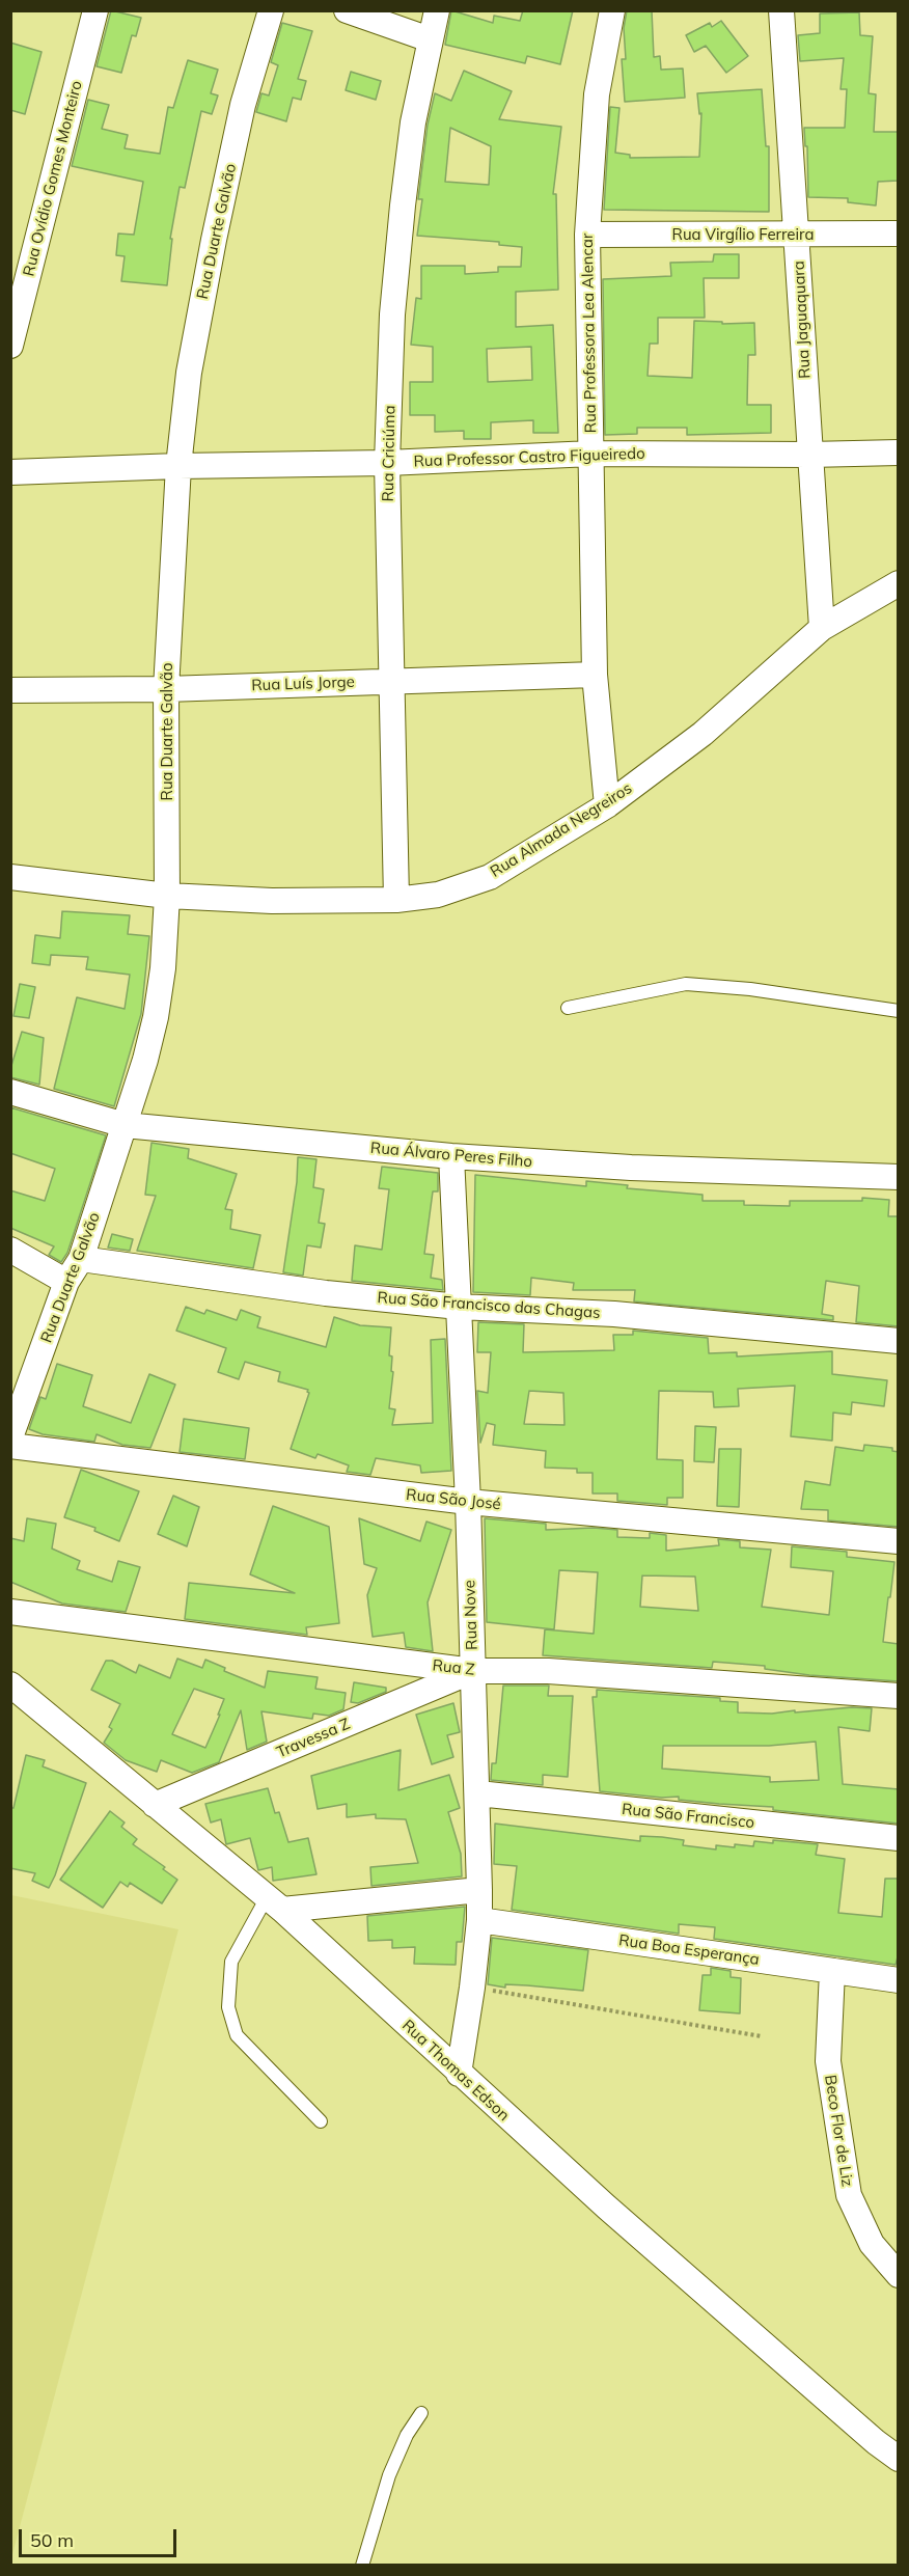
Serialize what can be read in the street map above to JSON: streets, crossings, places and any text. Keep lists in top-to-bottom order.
{
  "streets": {
    "street": [
      "Rua Ovídio Gomes Monteiro",
      "Rua Duarte Galvão",
      "Rua Virgílio Ferreira",
      "Rua Jaguaquara",
      "Rua Professora Lea Alencar",
      "Rua Criciúma",
      "Rua Professor Castro Figueiredo",
      "Rua Luís Jorge",
      "Rua Almada Negreiros",
      "Rua Álvaro Peres Filho",
      "Rua São Francisco das Chagas",
      "Rua São José",
      "Rua Nove",
      "Rua Z",
      "Travessa Z",
      "Rua São Francisco",
      "Rua Boa Esperança",
      "Rua Thomas Edson",
      "Beco Flor de Liz"
    ]
  },
  "crossings": [
    ["Rua Duarte Galvão", "Rua Professor Castro Figueiredo"],
    ["Rua Duarte Galvão", "Rua Luís Jorge"],
    ["Rua Duarte Galvão", "Rua Almada Negreiros"],
    ["Rua Duarte Galvão", "Rua Álvaro Peres Filho"],
    ["Rua Duarte Galvão", "Rua São Francisco das Chagas"],
    ["Rua Virgílio Ferreira", "Rua Jaguaquara"],
    ["Rua Virgílio Ferreira", "Rua Professora Lea Alencar"],
    ["Rua Jaguaquara", "Rua Professor Castro Figueiredo"],
    ["Rua Jaguaquara", "Rua Almada Negreiros"],
    ["Rua Professora Lea Alencar", "Rua Professor Castro Figueiredo"],
    ["Rua Professora Lea Alencar", "Rua Luís Jorge"],
    ["Rua Professora Lea Alencar", "Rua Almada Negreiros"],
    ["Rua Criciúma", "Rua Professor Castro Figueiredo"],
    ["Rua Criciúma", "Rua Luís Jorge"],
    ["Rua Criciúma", "Rua Almada Negreiros"],
    ["Rua Álvaro Peres Filho", "Rua Nove"],
    ["Rua São Francisco das Chagas", "Rua Nove"],
    ["Rua São José", "Rua Nove"],
    ["Rua Nove", "Rua Z"],
    ["Rua Nove", "Travessa Z"],
    ["Rua Nove", "Rua São Francisco"],
    ["Rua Nove", "Rua Boa Esperança"],
    ["Rua Nove", "Rua Thomas Edson"],
    ["Rua Z", "Travessa Z"],
    ["Travessa Z", "Rua Thomas Edson"],
    ["Rua Boa Esperança", "Beco Flor de Liz"]
  ],
  "scale_bar": "50 m"
}
